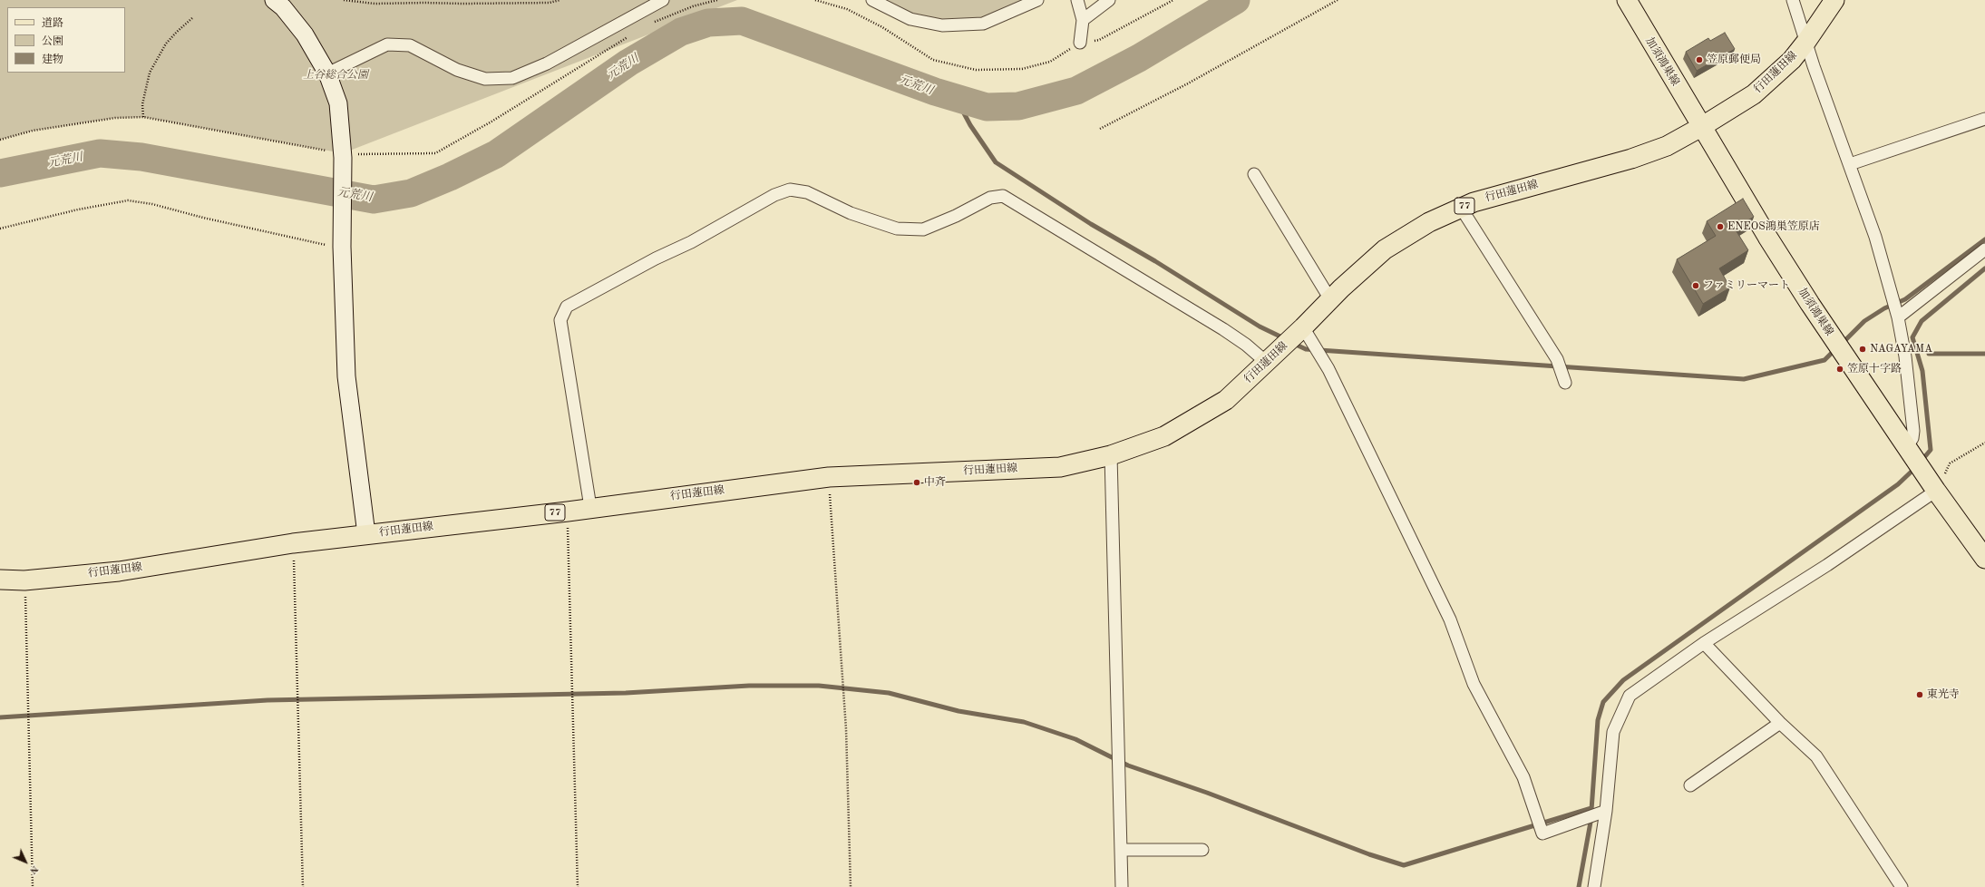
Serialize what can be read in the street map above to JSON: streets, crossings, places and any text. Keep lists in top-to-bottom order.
{
  "streets": {
    "main road": ["加須鴻巣線", "行田蓮田線", "77"]
  },
  "crossings": [
    ["加須鴻巣線", "行田蓮田線"]
  ],
  "water": ["元荒川"],
  "parks": ["上谷総合公園"],
  "places": [
    "笠原郵便局",
    "ENEOS鴻巣笠原店",
    "ファミリーマート",
    "NAGAYAMA",
    "笠原十字路",
    "中斉",
    "東光寺"
  ],
  "legend": ["道路", "公園", "建物"],
  "north": "bottom right"
}
